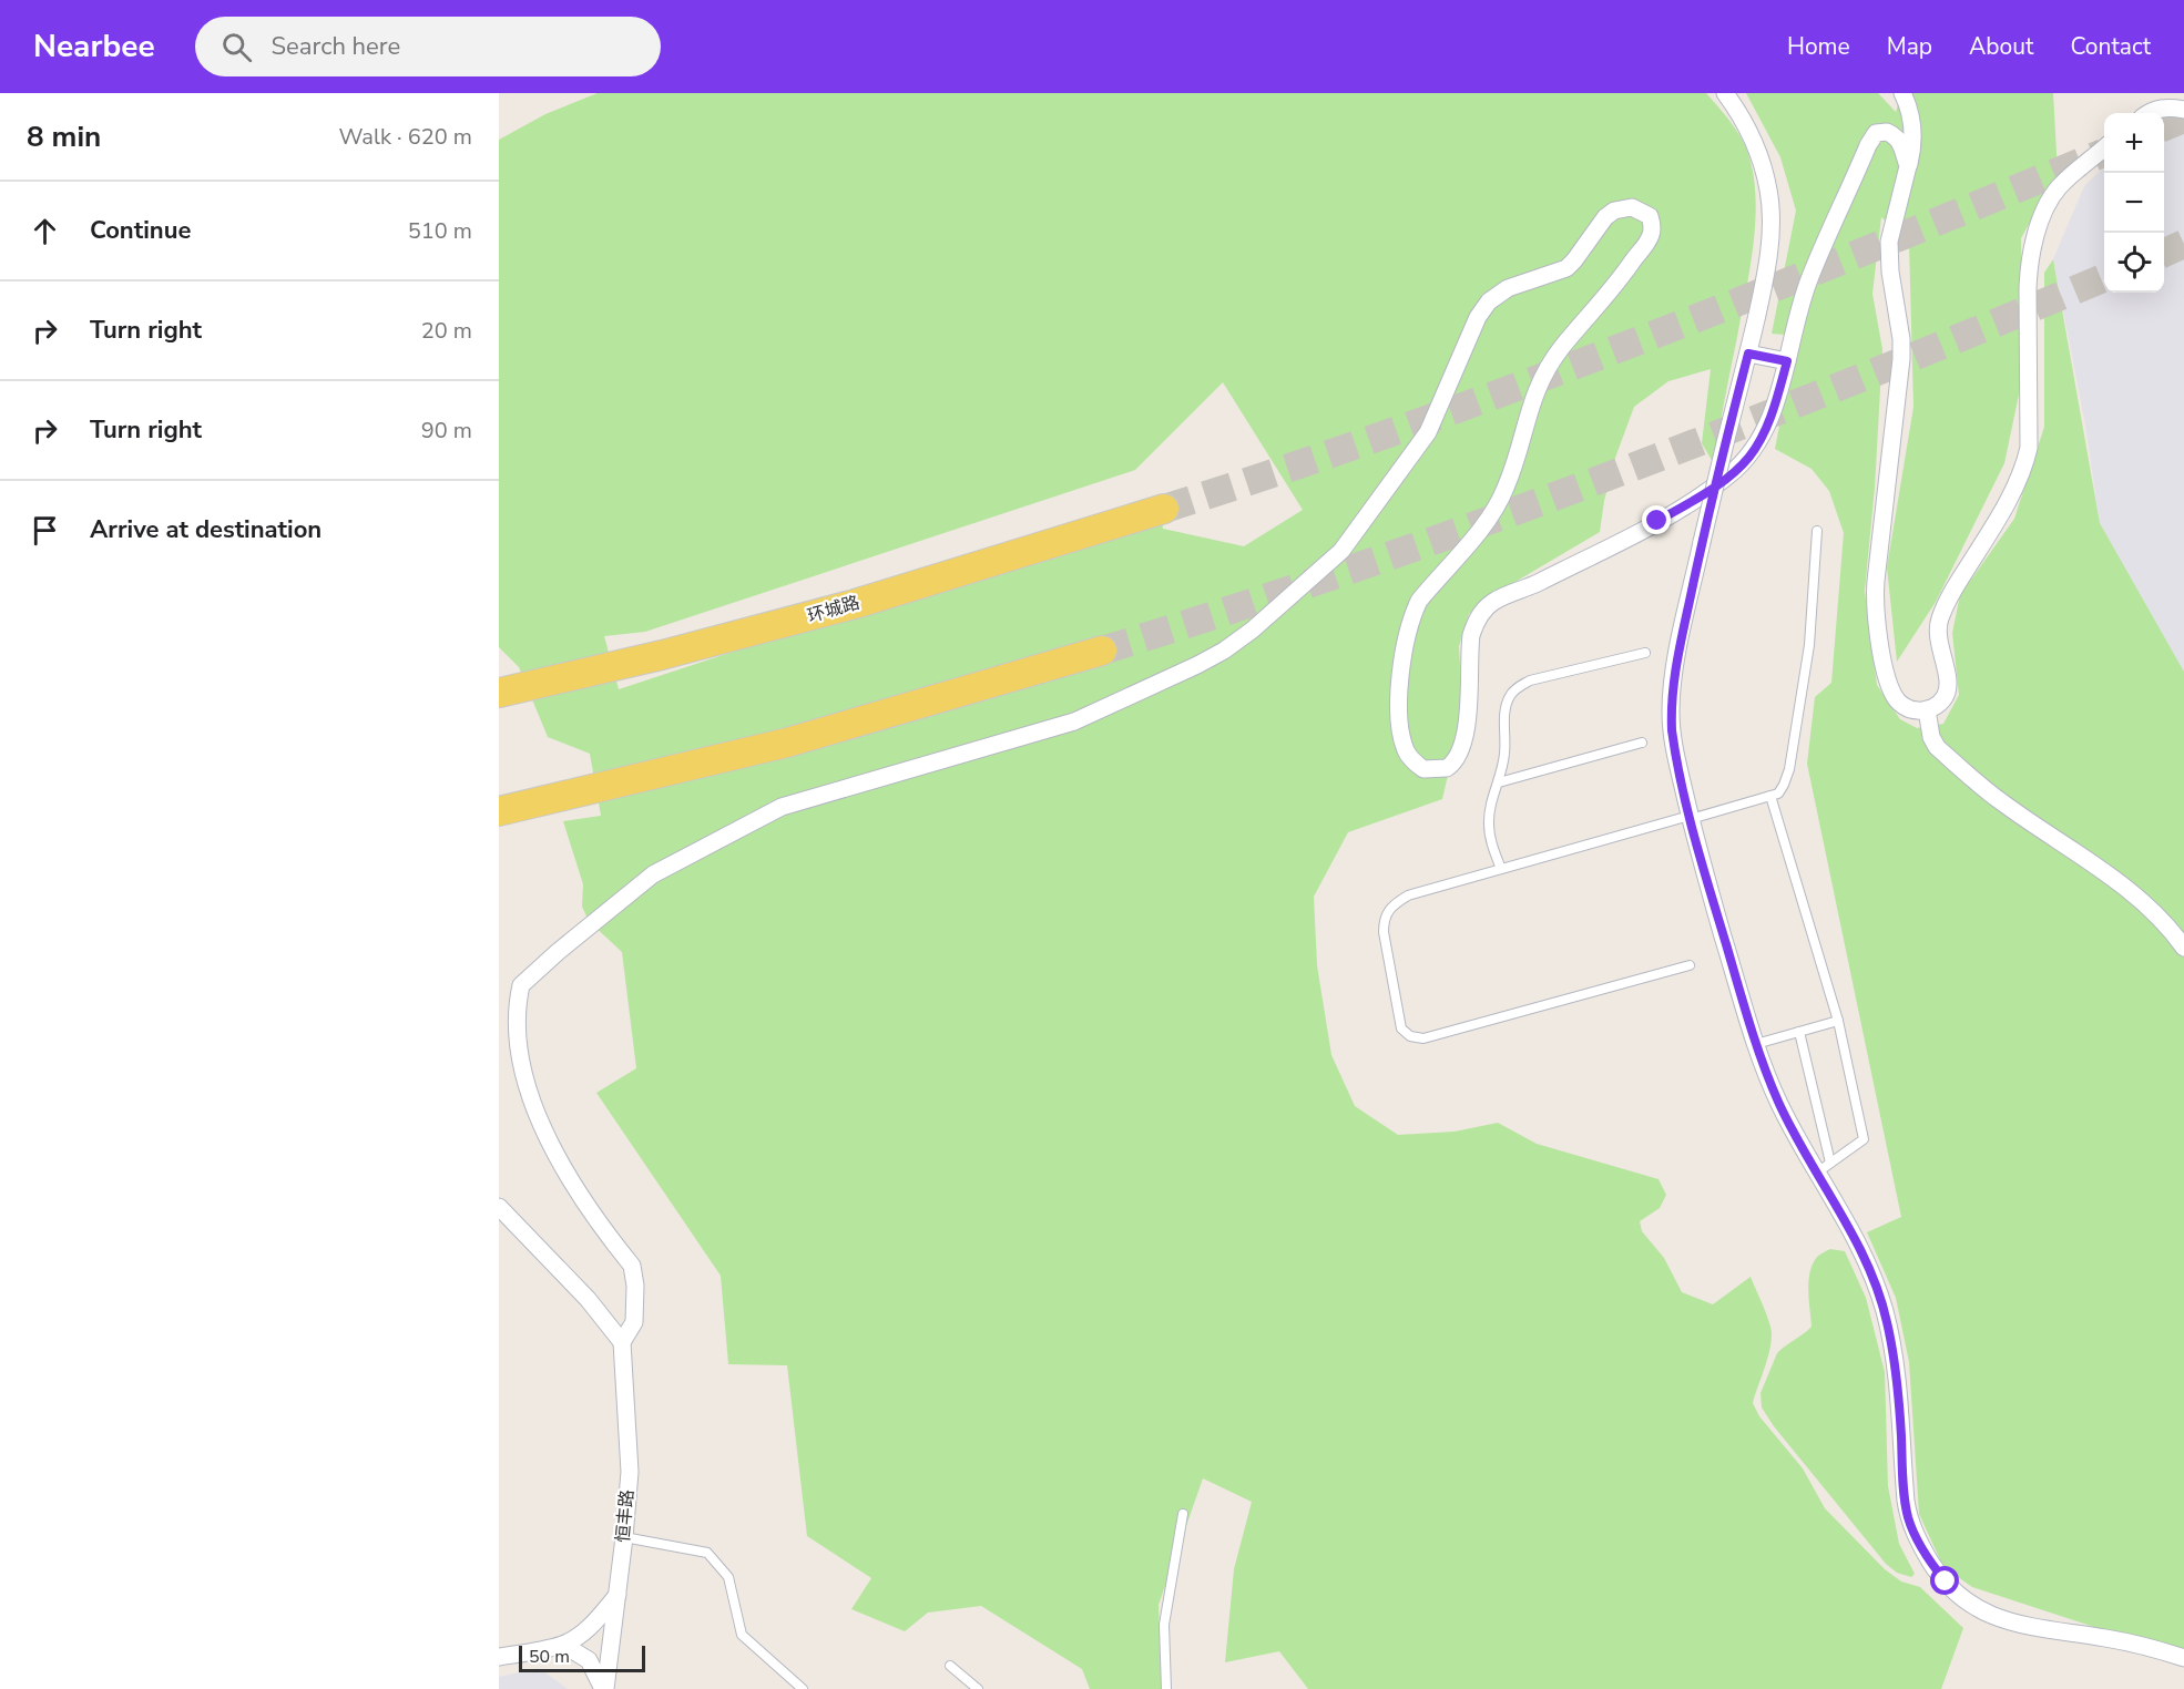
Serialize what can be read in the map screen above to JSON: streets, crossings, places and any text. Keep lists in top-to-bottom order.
{
  "streets": {
    "main road": ["环城路"],
    "street": ["恒丰路"]
  },
  "scale_bar": "50 m",
  "page": {
    "header": "Nearbee",
    "search": "Search here",
    "nav": [
      "Home",
      "Map",
      "About",
      "Contact"
    ],
    "heading": ["8 min", "Walk · 620 m"],
    "map_buttons": ["+", "−"],
    "list": [
      ["Continue", "510 m"],
      ["Turn right", "20 m"],
      ["Turn right", "90 m"],
      "Arrive at destination"
    ],
    "scale": "50 m"
  }
}
